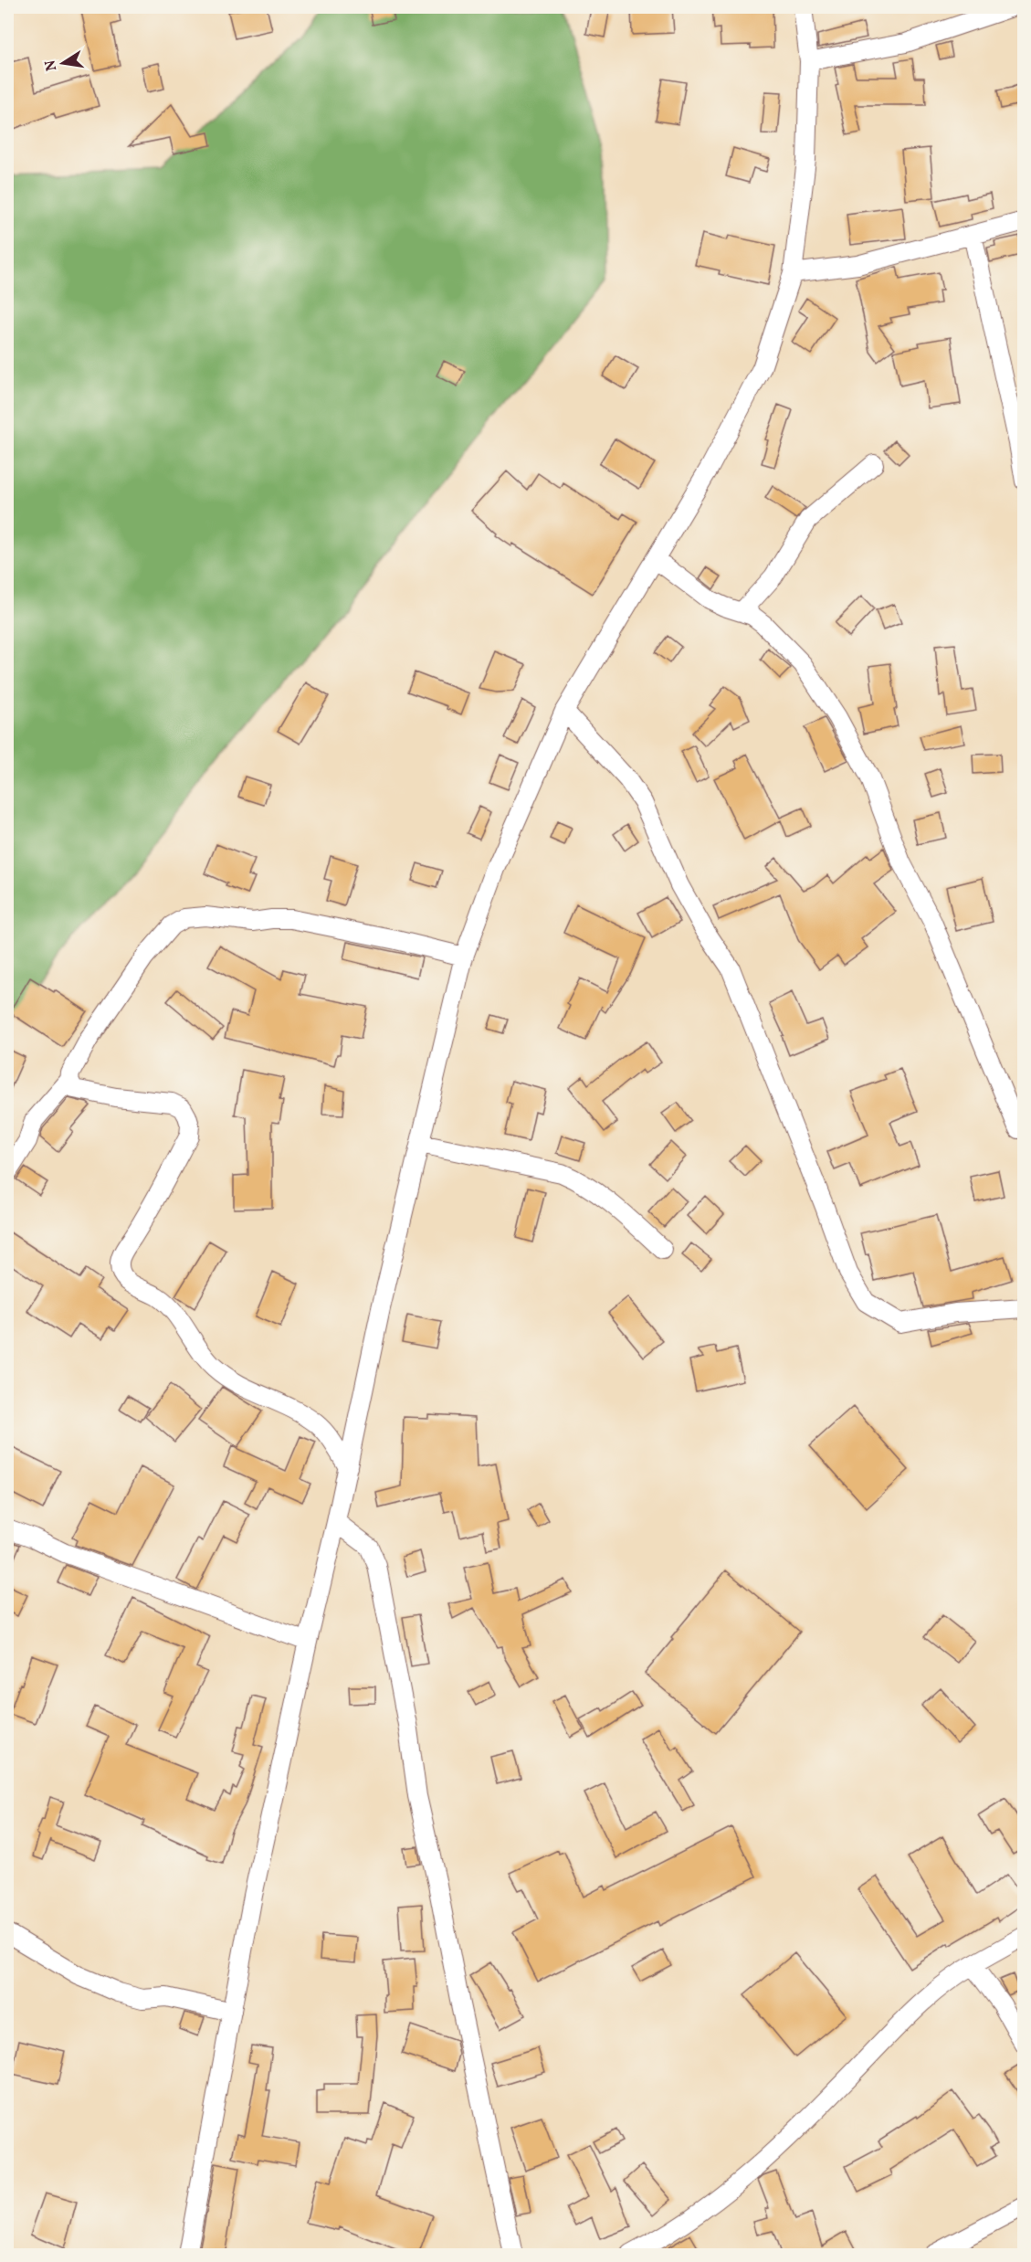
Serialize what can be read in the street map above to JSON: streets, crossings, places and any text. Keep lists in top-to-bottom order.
{
  "north": "left"
}
